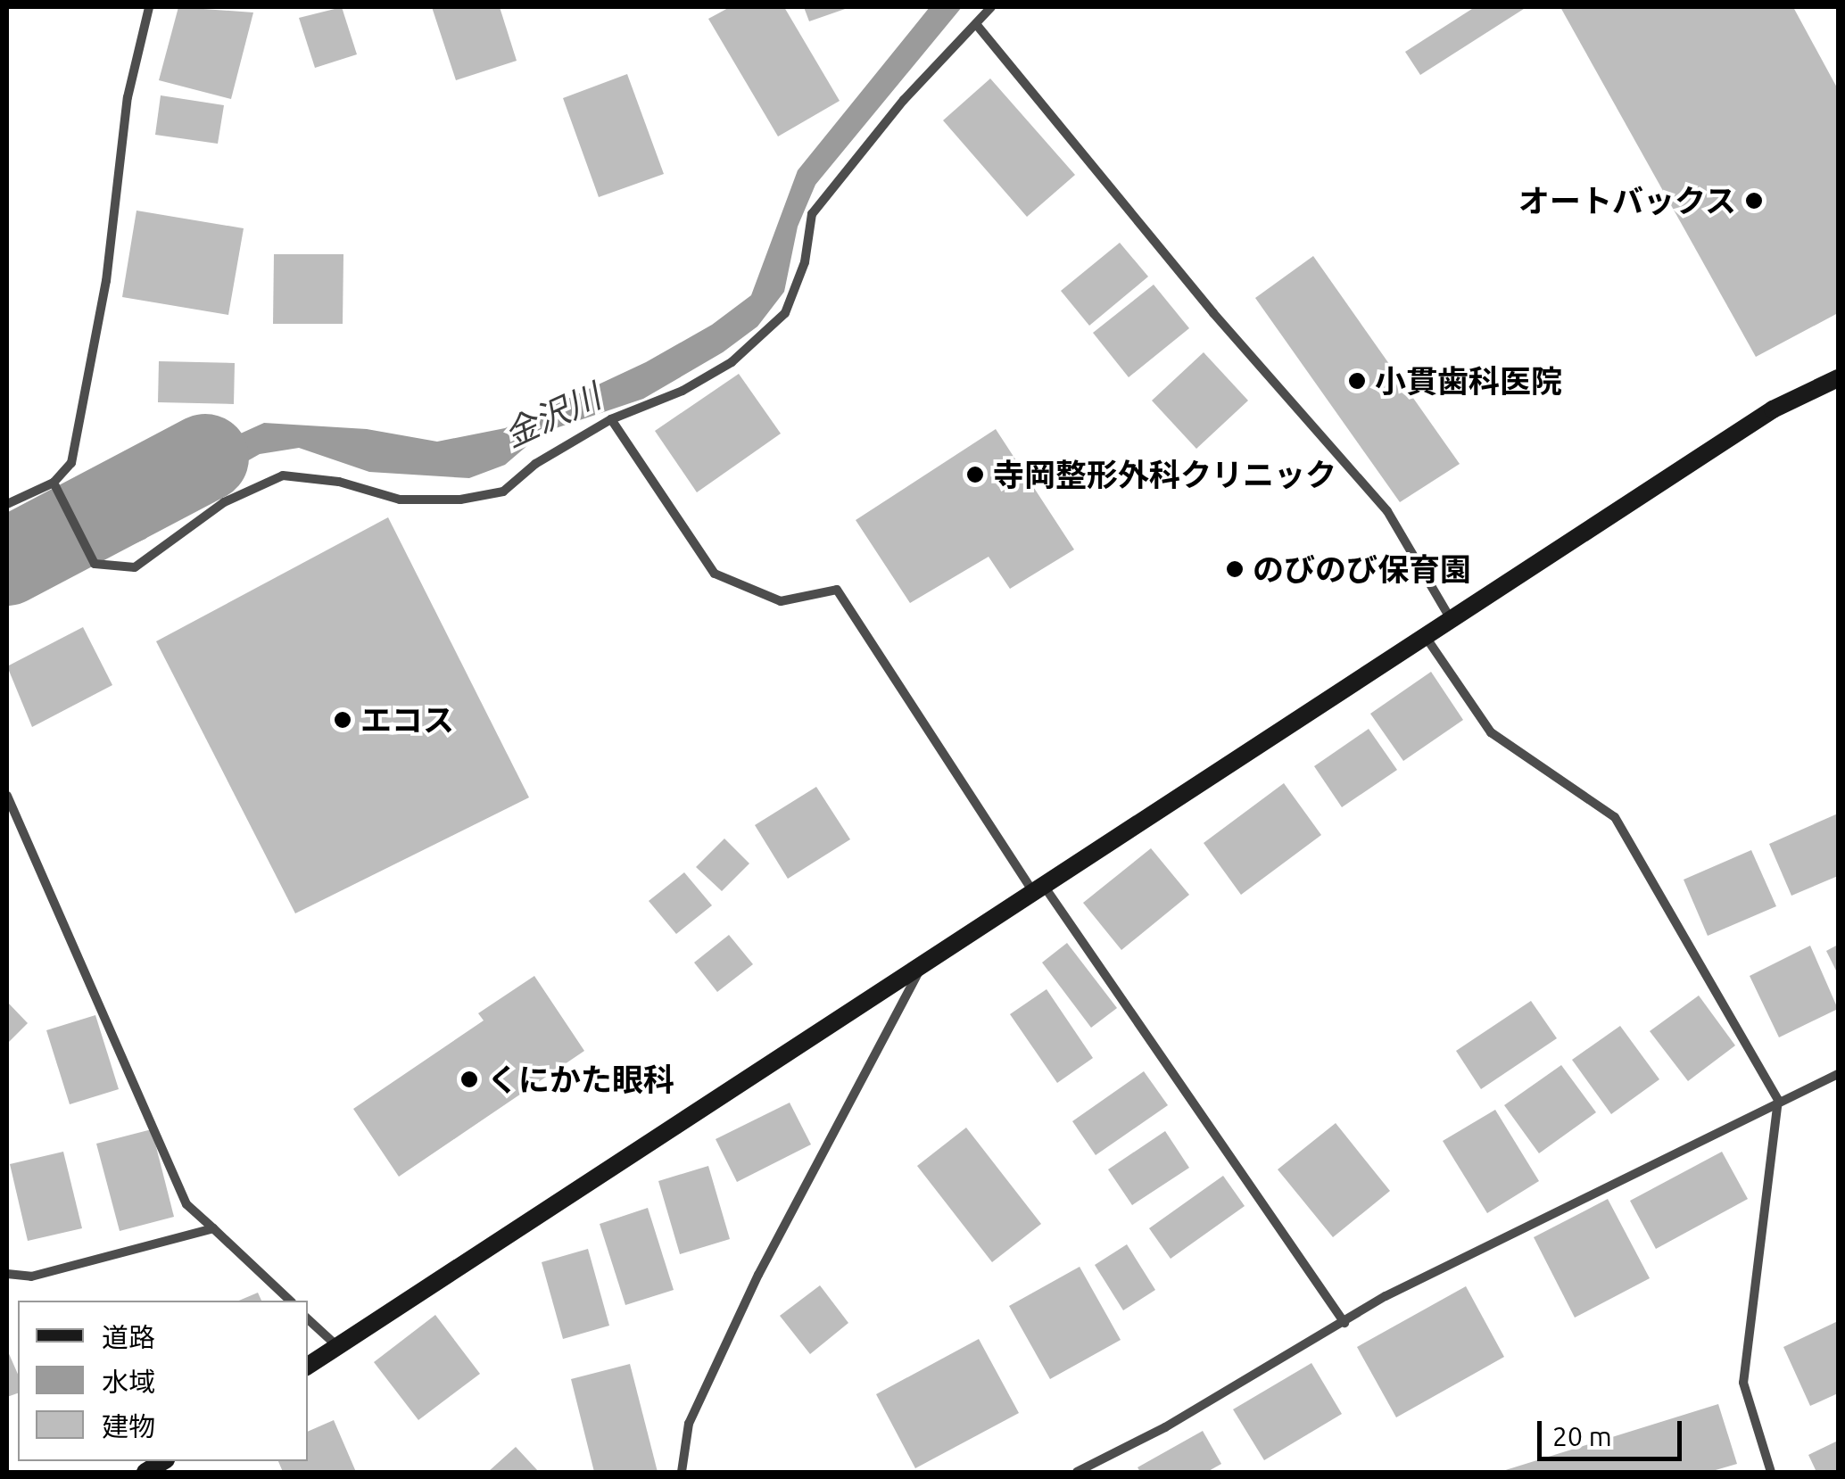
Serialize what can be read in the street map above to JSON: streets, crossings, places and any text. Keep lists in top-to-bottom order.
{
  "water": ["金沢川"],
  "places": [
    "オートバックス",
    "小貫歯科医院",
    "寺岡整形外科クリニック",
    "のびのび保育園",
    "エコス",
    "くにかた眼科"
  ],
  "legend": ["道路", "水域", "建物"],
  "scale_bar": "20 m"
}
